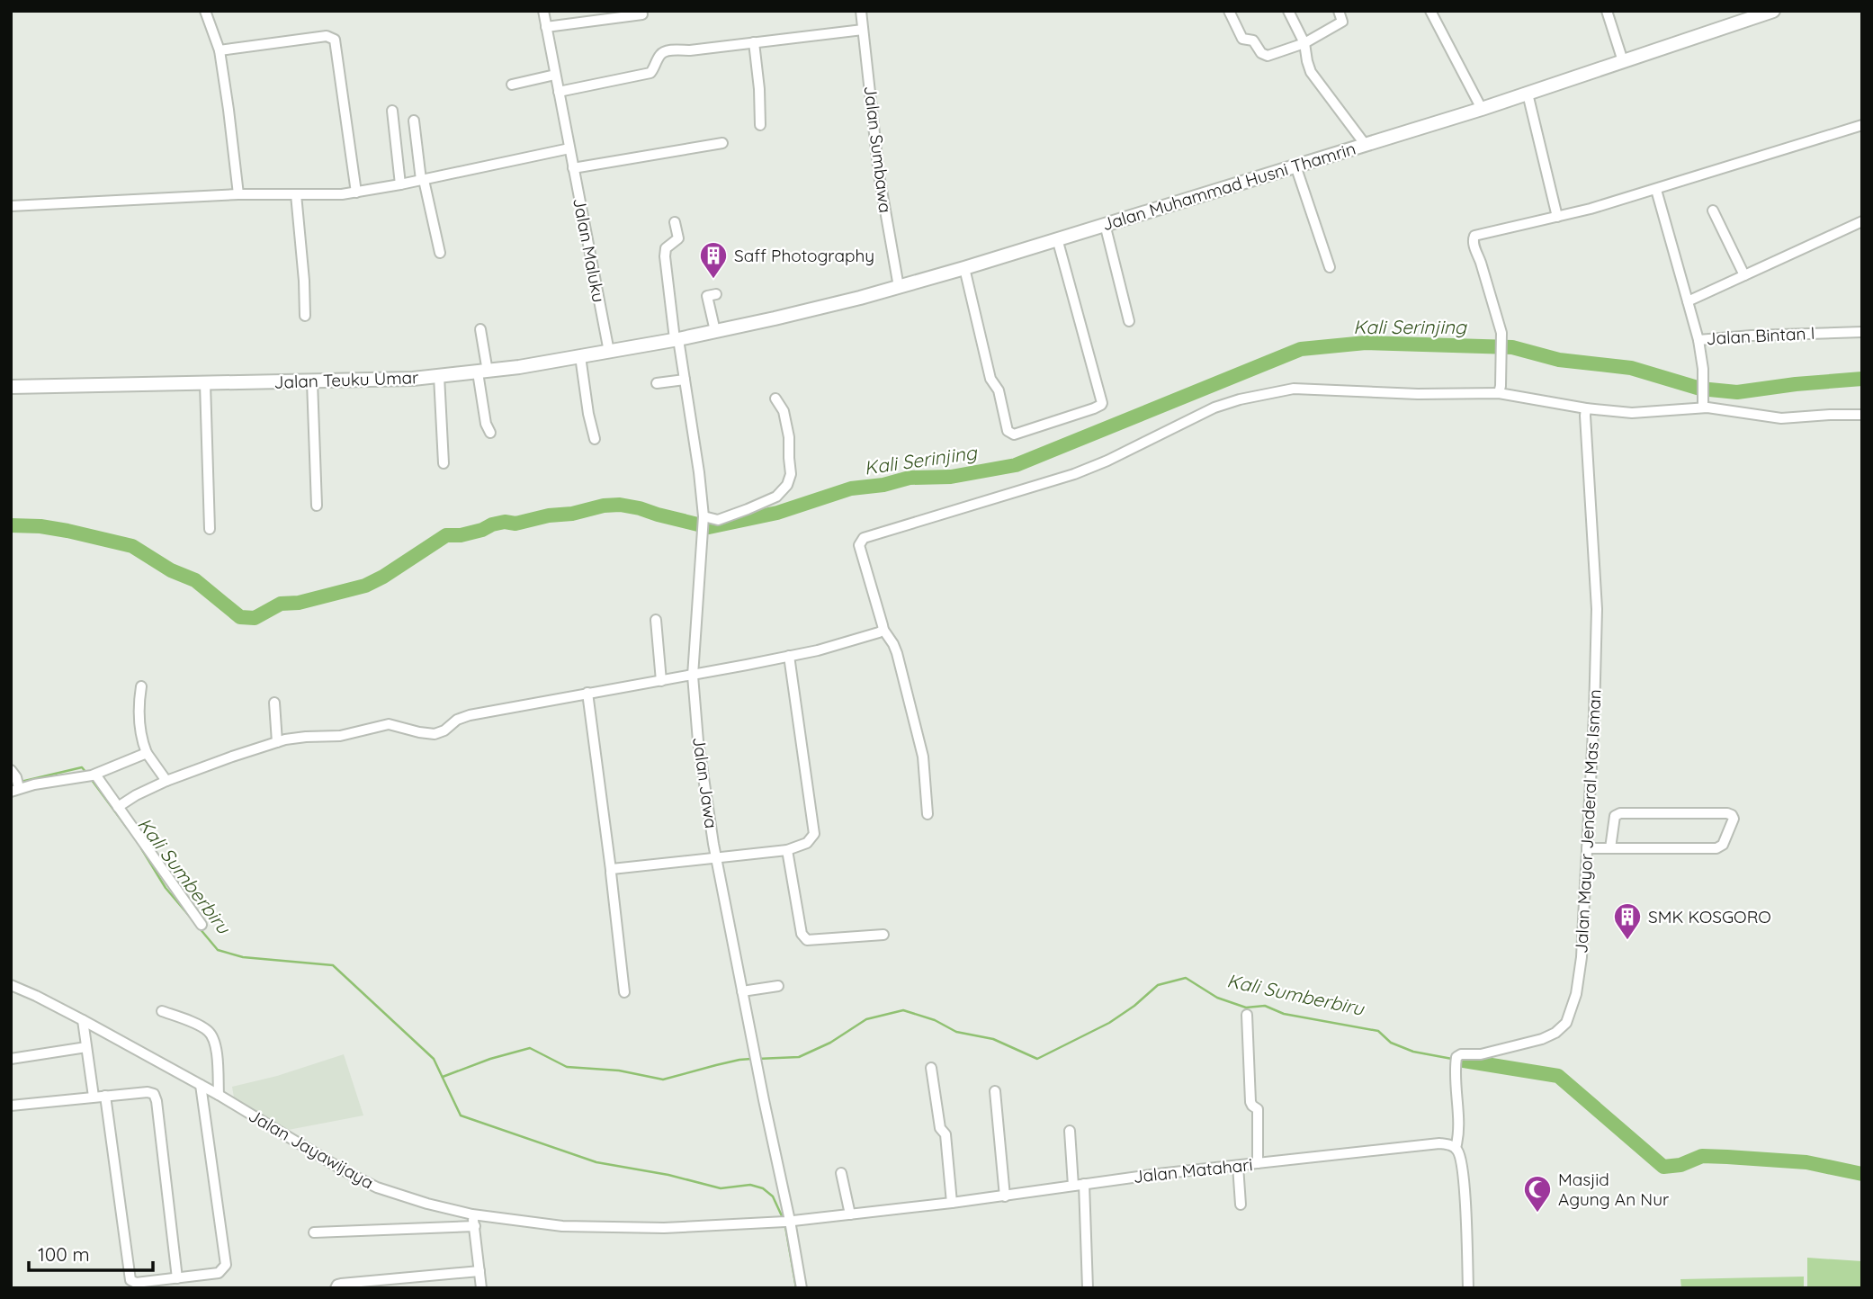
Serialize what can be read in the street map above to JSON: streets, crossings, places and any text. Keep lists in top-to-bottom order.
{
  "streets": {
    "main road": ["Jalan Muhammad Husni Thamrin", "Jalan Teuku Umar"],
    "street": [
      "Jalan Sumbawa",
      "Jalan Maluku",
      "Jalan Bintan I",
      "Jalan Jawa",
      "Jalan Mayor Jenderal Mas Isman",
      "Jalan Jayawijaya",
      "Jalan Matahari"
    ]
  },
  "crossings": [
    ["Jalan Sumbawa", "Jalan Muhammad Husni Thamrin"],
    ["Jalan Muhammad Husni Thamrin", "Jalan Teuku Umar"],
    ["Jalan Muhammad Husni Thamrin", "Jalan Jawa"],
    ["Jalan Maluku", "Jalan Teuku Umar"],
    ["Jalan Teuku Umar", "Jalan Jawa"],
    ["Jalan Jawa", "Jalan Jayawijaya"],
    ["Jalan Jawa", "Jalan Matahari"],
    ["Jalan Mayor Jenderal Mas Isman", "Jalan Matahari"],
    ["Jalan Jayawijaya", "Jalan Matahari"]
  ],
  "water": ["Kali Serinjing", "Kali Sumberbiru"],
  "places": {
    "building": ["Saff Photography", "SMK KOSGORO"],
    "mosque": ["Masjid Agung An Nur"]
  },
  "scale_bar": "100 m"
}
